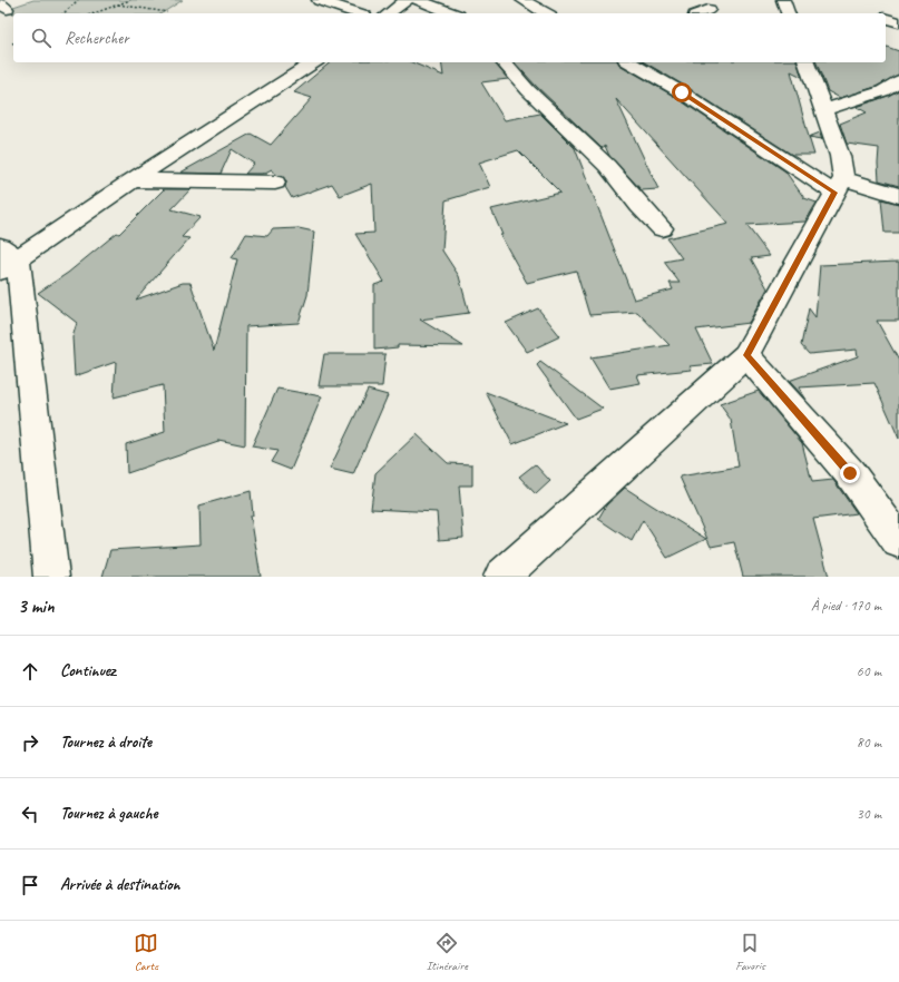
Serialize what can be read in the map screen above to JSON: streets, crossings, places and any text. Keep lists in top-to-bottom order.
{
  "page": {
    "search": "Rechercher",
    "heading": ["3 min", "À pied · 170 m"],
    "list": [
      ["Continuez", "60 m"],
      ["Tournez à droite", "80 m"],
      ["Tournez à gauche", "30 m"],
      "Arrivée à destination"
    ],
    "nav": ["Carte", "Itinéraire", "Favoris"]
  }
}
